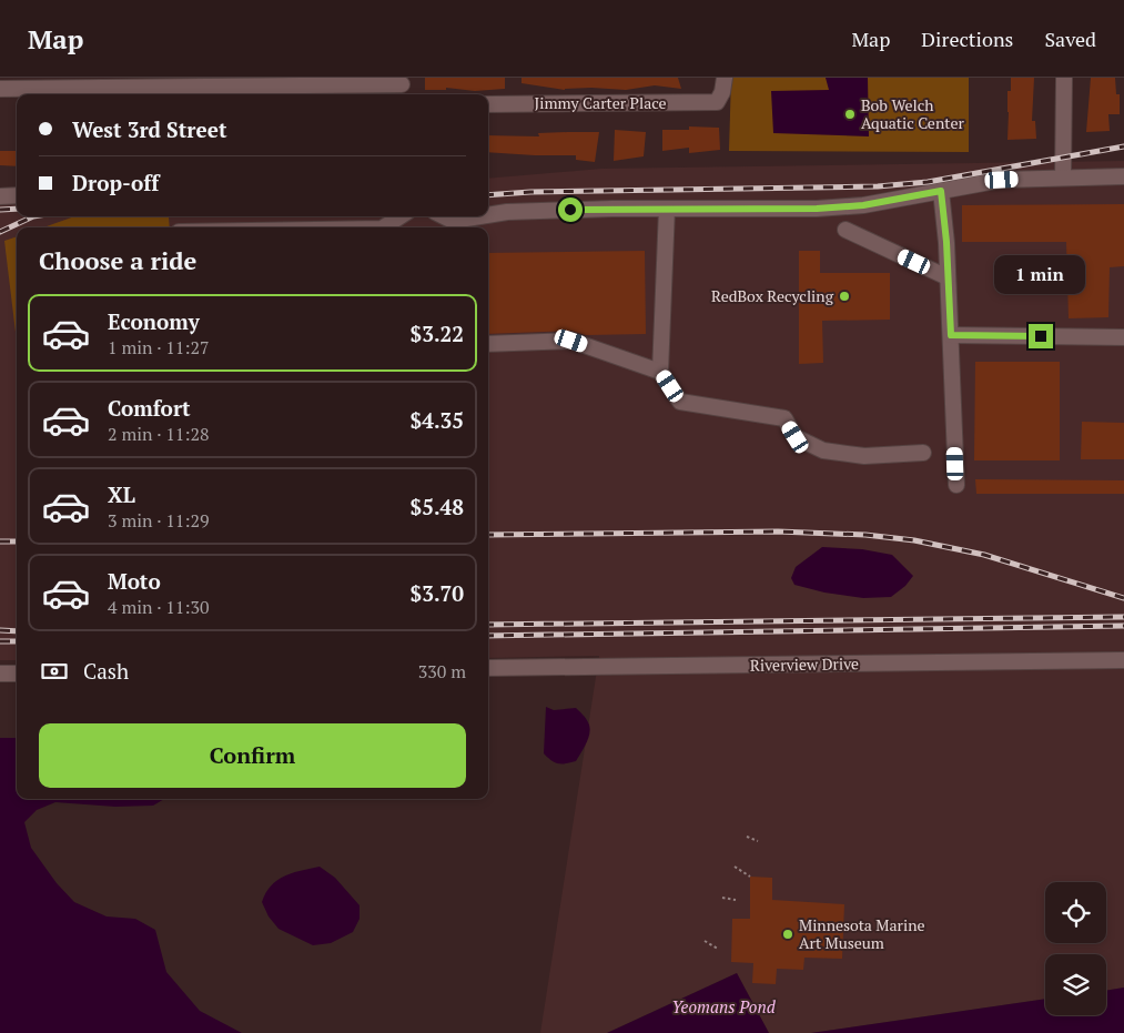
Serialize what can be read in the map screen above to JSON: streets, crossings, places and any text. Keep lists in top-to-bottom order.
{
  "streets": {
    "street": ["Jimmy Carter Place", "Riverview Drive"]
  },
  "water": ["Yeomans Pond"],
  "places": ["Bob Welch Aquatic Center", "RedBox Recycling", "Minnesota Marine Art Museum"],
  "page": {
    "header": "Map",
    "nav": ["Map", "Directions", "Saved"],
    "banner": ["West 3rd Street", "Drop-off"],
    "heading": "Choose a ride",
    "bubble": "1 min",
    "list": [
      {
        "name": "Economy",
        "note": "1 min · 11:27",
        "value": "$3.22"
      },
      {
        "name": "Comfort",
        "note": "2 min · 11:28",
        "value": "$4.35"
      },
      {
        "name": "XL",
        "note": "3 min · 11:29",
        "value": "$5.48"
      },
      {
        "name": "Moto",
        "note": "4 min · 11:30",
        "value": "$3.70"
      }
    ],
    "pay": ["Cash", "330 m"],
    "buttons": "Confirm"
  }
}
